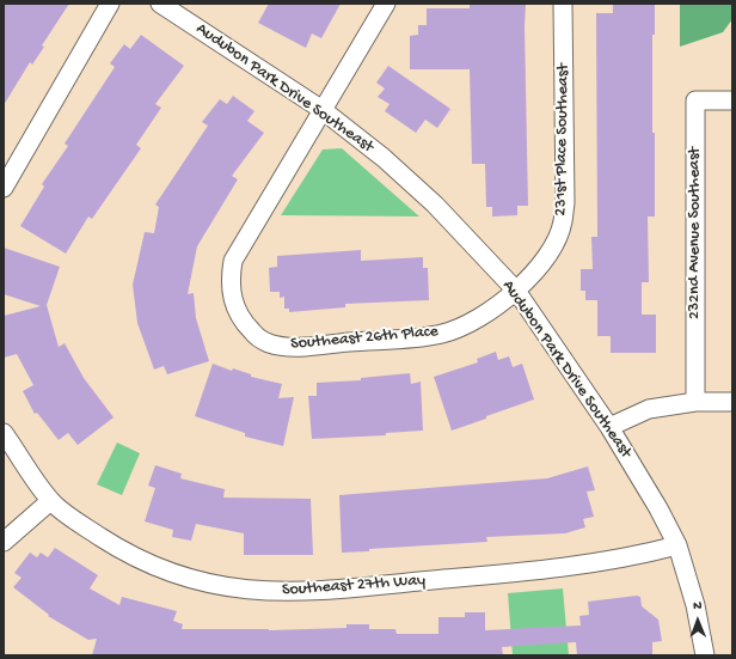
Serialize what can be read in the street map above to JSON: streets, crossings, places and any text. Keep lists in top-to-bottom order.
{
  "streets": {
    "street": [
      "Audubon Park Drive Southeast",
      "231st Place Southeast",
      "232nd Avenue Southeast",
      "Southeast 26th Place",
      "Southeast 27th Way"
    ]
  },
  "crossings": [
    ["Audubon Park Drive Southeast", "231st Place Southeast"],
    ["Audubon Park Drive Southeast", "Southeast 26th Place"],
    ["Audubon Park Drive Southeast", "Southeast 27th Way"],
    ["231st Place Southeast", "Southeast 26th Place"]
  ],
  "north": "top"
}
